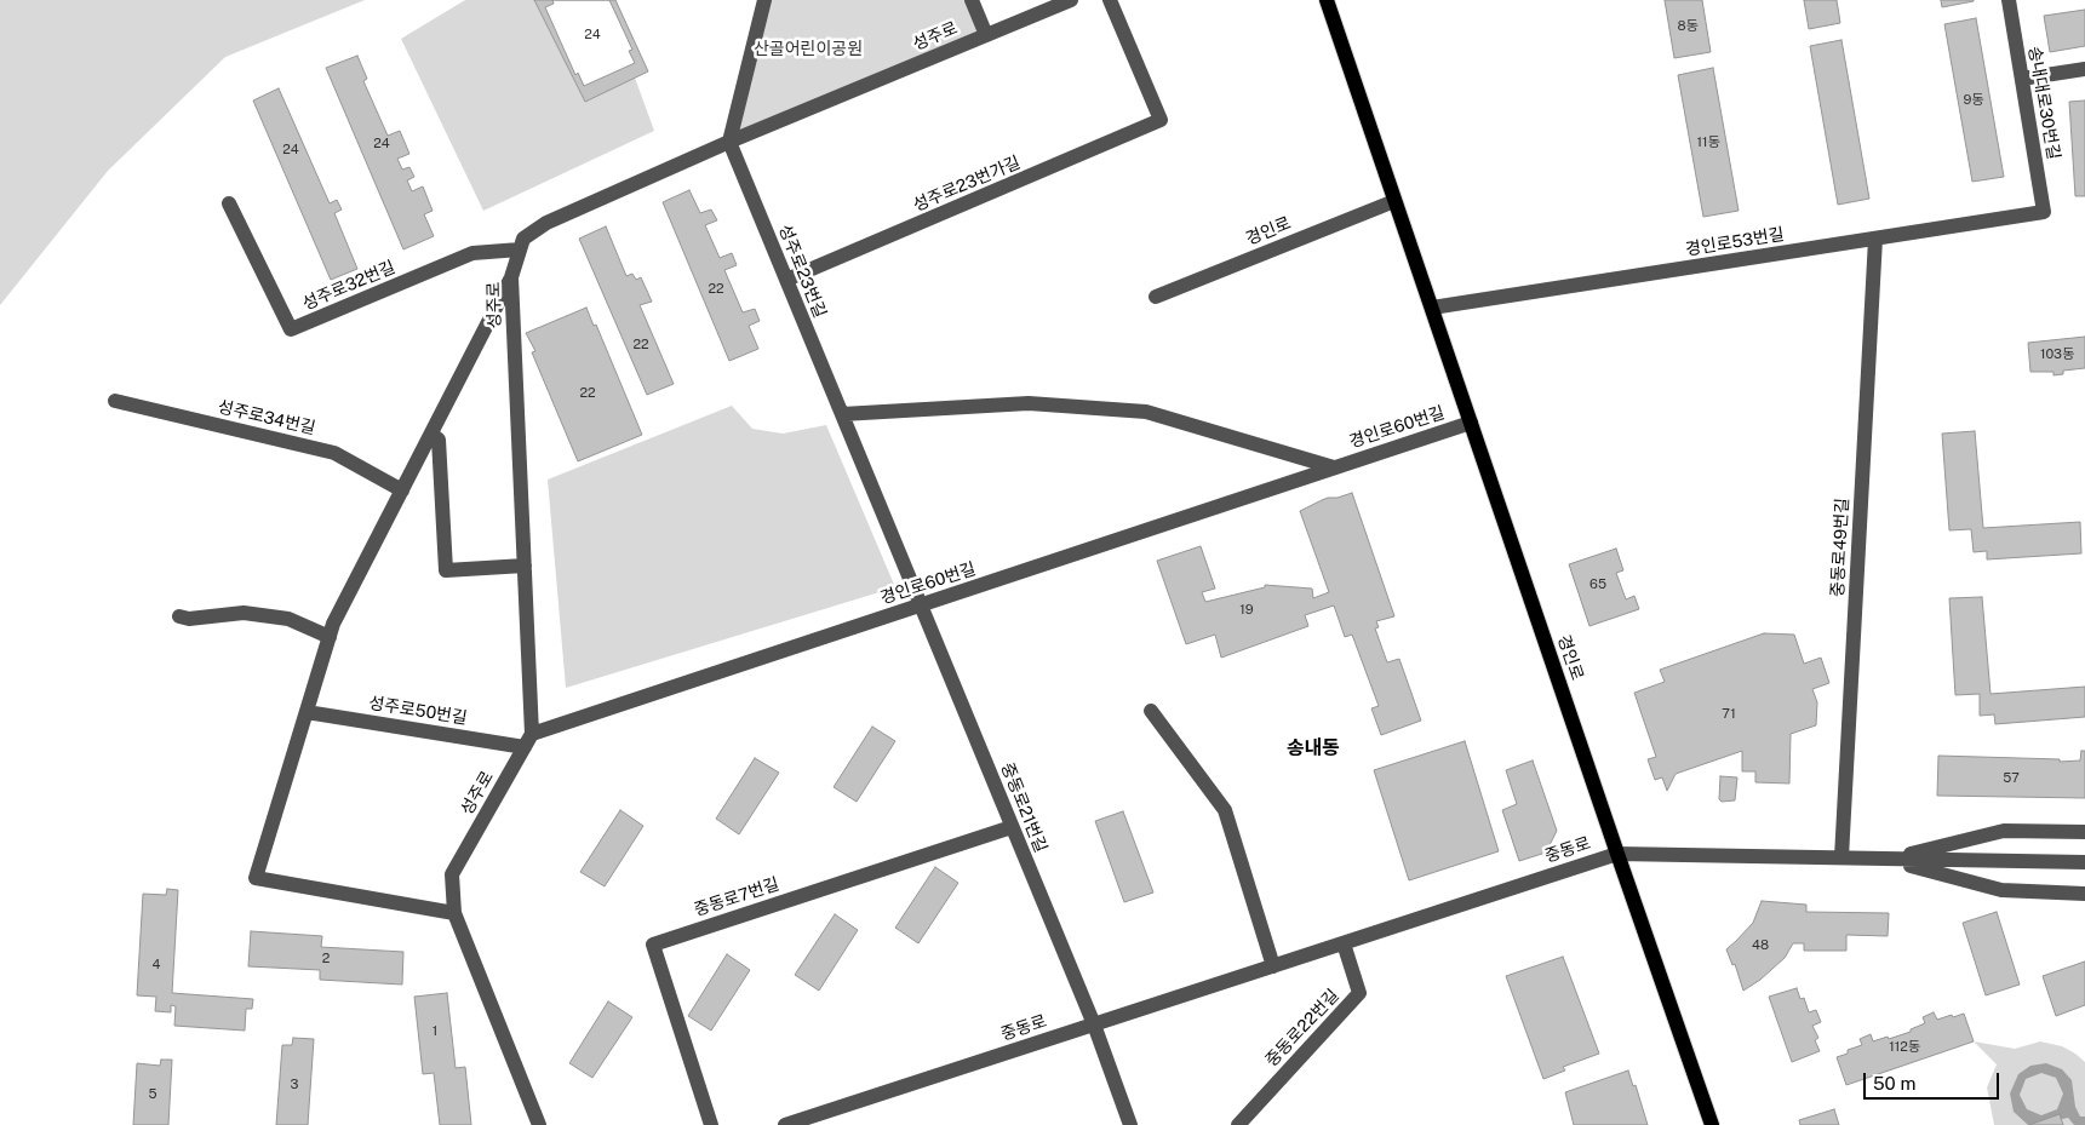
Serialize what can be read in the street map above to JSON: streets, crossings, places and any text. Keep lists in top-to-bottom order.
{
  "streets": {
    "main road": ["경인로"],
    "street": [
      "성주로",
      "송내대로30번길",
      "성주로23번가길",
      "경인로53번길",
      "성주로23번길",
      "성주로32번길",
      "성주로34번길",
      "경인로60번길",
      "중동로49번길",
      "성주로50번길",
      "중동로21번길",
      "중동로",
      "중동로7번길",
      "중동로22번길"
    ]
  },
  "crossings": [
    ["성주로", "성주로23번길"],
    ["성주로", "성주로32번길"],
    ["성주로", "경인로60번길"],
    ["성주로", "성주로50번길"],
    ["송내대로30번길", "경인로53번길"],
    ["성주로23번가길", "성주로23번길"],
    ["경인로", "경인로53번길"],
    ["경인로", "경인로60번길"],
    ["경인로", "중동로"],
    ["경인로53번길", "중동로49번길"],
    ["성주로23번길", "경인로60번길"],
    ["성주로23번길", "중동로21번길"],
    ["경인로60번길", "성주로50번길"],
    ["경인로60번길", "중동로21번길"],
    ["중동로49번길", "중동로"],
    ["중동로21번길", "중동로"],
    ["중동로21번길", "중동로7번길"],
    ["중동로", "중동로22번길"]
  ],
  "districts": ["송내동"],
  "parks": ["산골어린이공원"],
  "house_numbers": [
    "8동",
    "24",
    "9동",
    "11동",
    "24",
    "24",
    "22",
    "22",
    "103동",
    "22",
    "65",
    "19",
    "71",
    "57",
    "48",
    "2",
    "4",
    "1",
    "112동",
    "3",
    "5"
  ],
  "scale_bar": "50 m"
}
